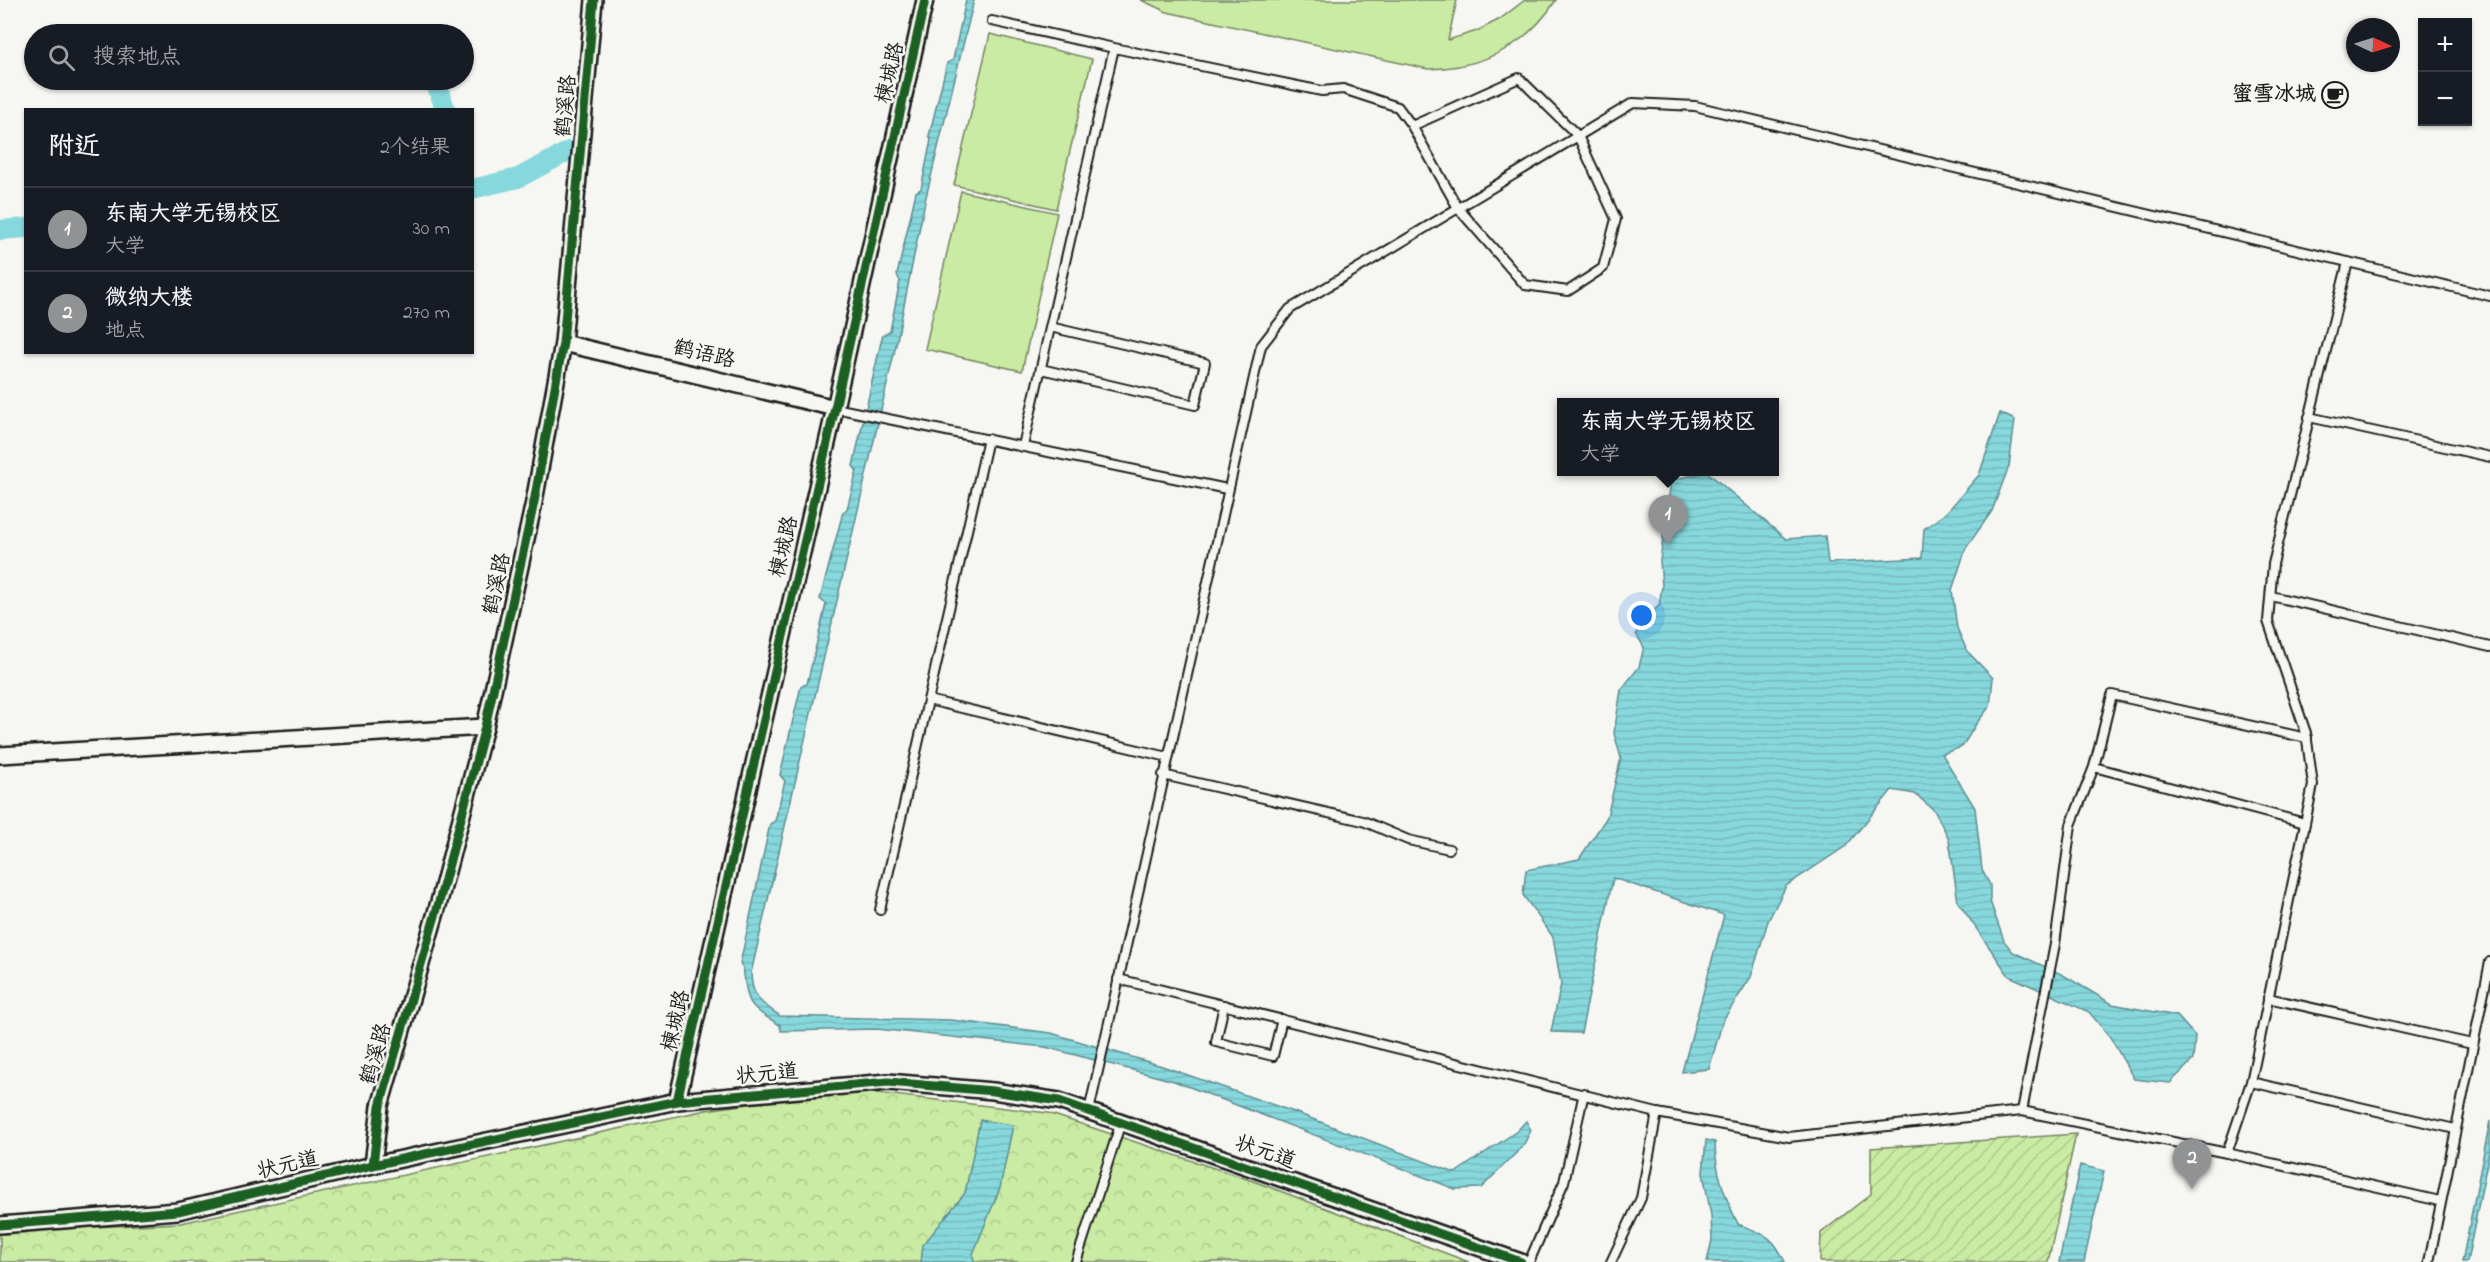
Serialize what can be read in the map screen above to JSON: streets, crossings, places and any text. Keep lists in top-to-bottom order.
{
  "streets": {
    "street": [
      "楝城路",
      "鹤溪路",
      "鹤语路",
      "状元道"
    ]
  },
  "crossings": [
    ["楝城路", "鹤语路"],
    ["楝城路", "状元道"],
    ["鹤溪路", "鹤语路"],
    ["鹤溪路", "状元道"]
  ],
  "places": {
    "cafe": ["蜜雪冰城"]
  },
  "north": "right",
  "page": {
    "map_buttons": ["+", "−"],
    "search": "搜索地点",
    "heading": ["附近", "2个结果"],
    "list": [
      {
        "mark": "1",
        "name": "东南大学无锡校区",
        "note": "大学",
        "value": "30 m"
      },
      {
        "mark": "2",
        "name": "微纳大楼",
        "note": "地点",
        "value": "270 m"
      }
    ],
    "popup": ["东南大学无锡校区", "大学"],
    "pins": ["1", "2"]
  }
}
